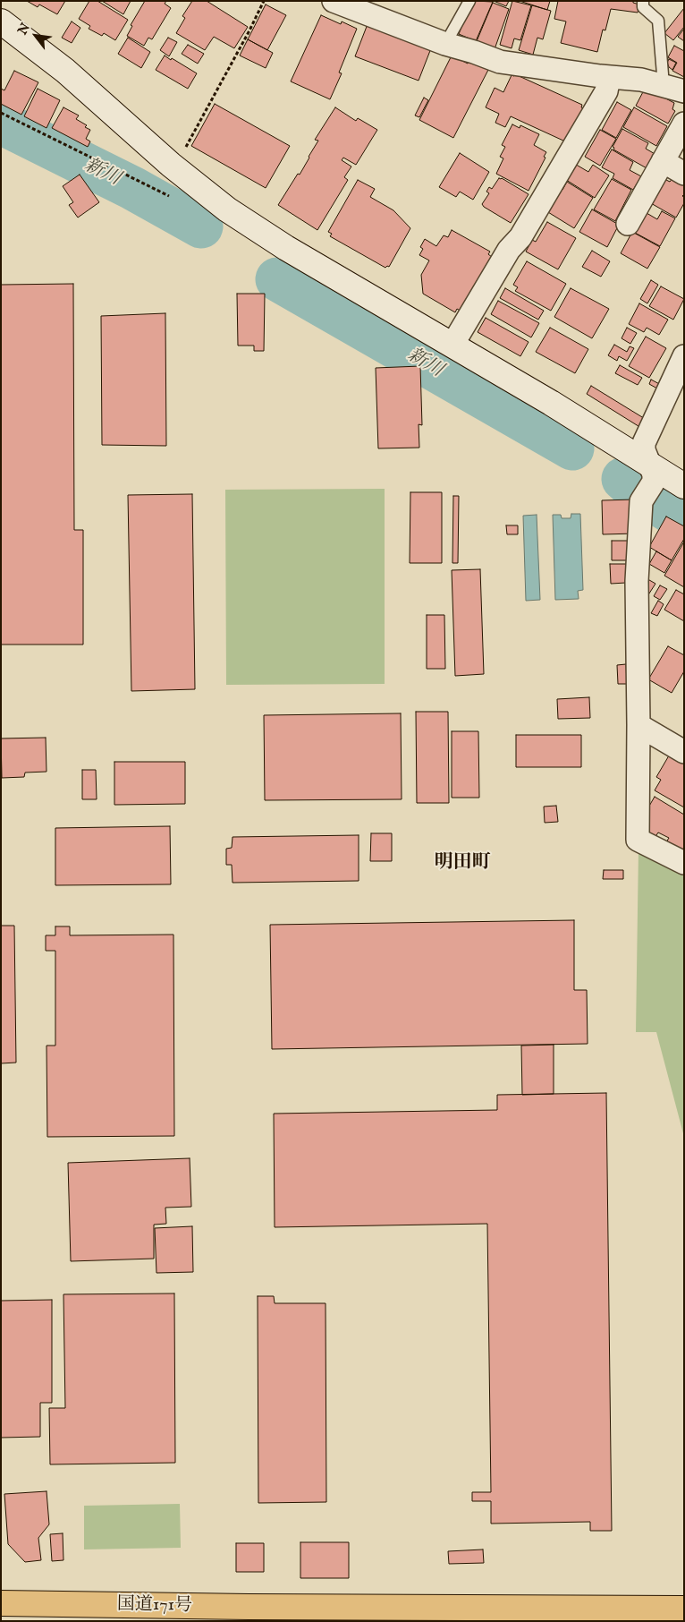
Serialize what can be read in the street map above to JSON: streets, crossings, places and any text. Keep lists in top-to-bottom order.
{
  "streets": {
    "highway": ["国道171号"]
  },
  "districts": ["明田町"],
  "water": ["新川"],
  "north": "top left"
}
